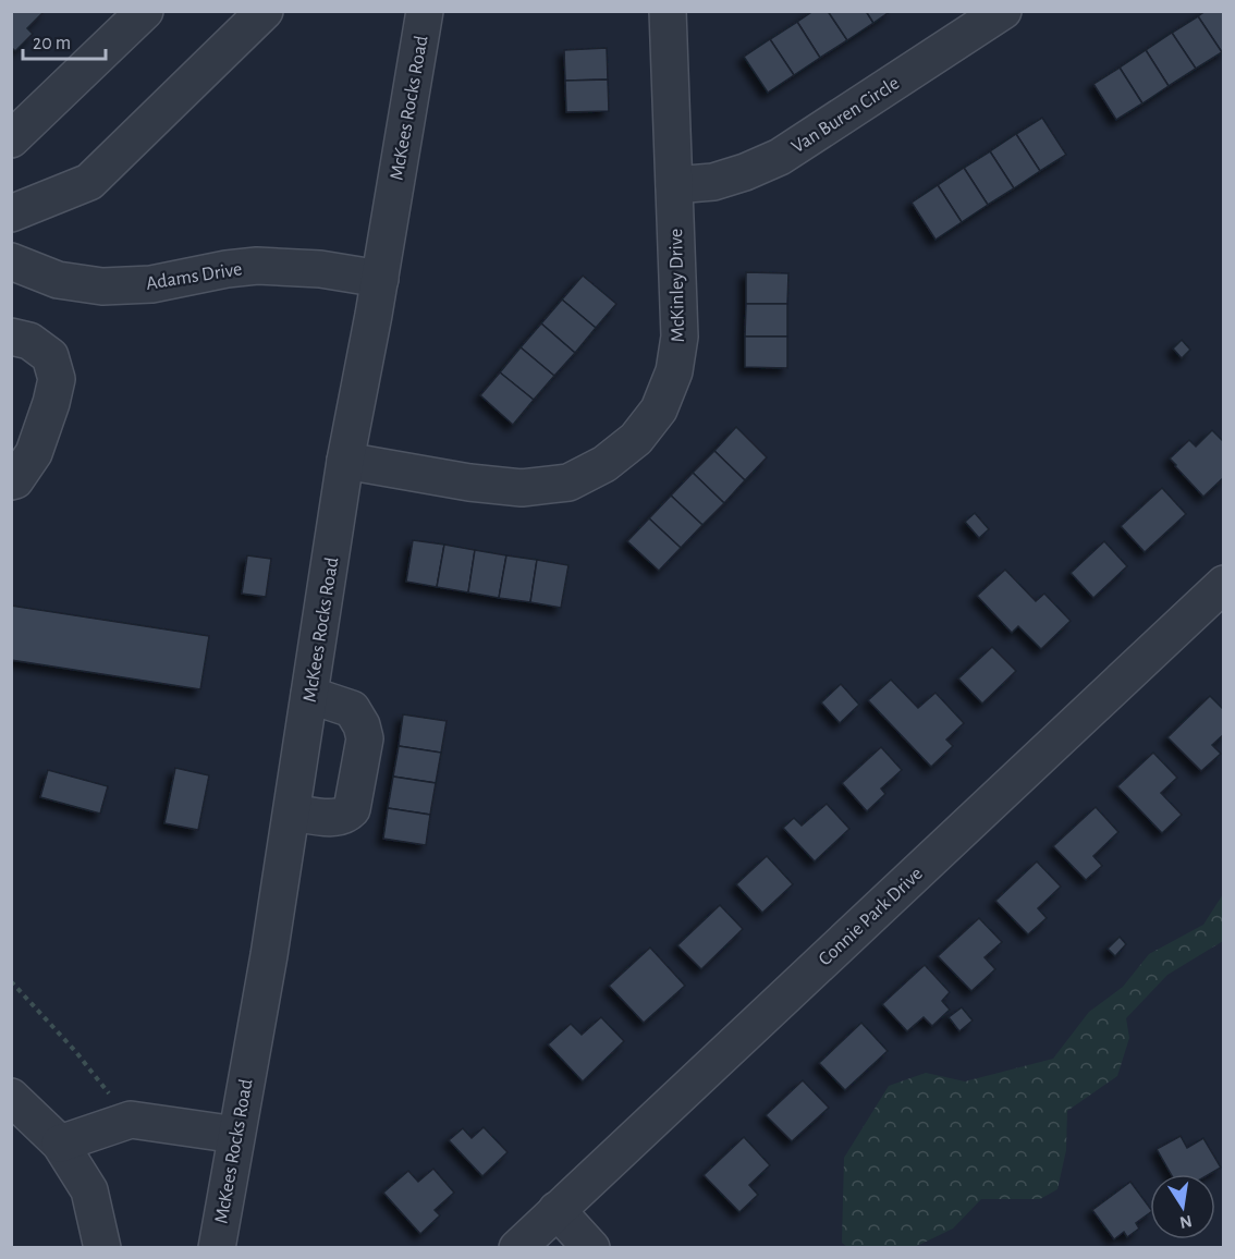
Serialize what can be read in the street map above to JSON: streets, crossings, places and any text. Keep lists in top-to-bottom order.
{
  "streets": {
    "street": [
      "McKees Rocks Road",
      "Van Buren Circle",
      "Adams Drive",
      "McKinley Drive",
      "Connie Park Drive"
    ]
  },
  "crossings": [
    ["McKees Rocks Road", "Adams Drive"],
    ["McKees Rocks Road", "McKinley Drive"],
    ["Van Buren Circle", "McKinley Drive"]
  ],
  "scale_bar": "20 m",
  "north": "bottom"
}
